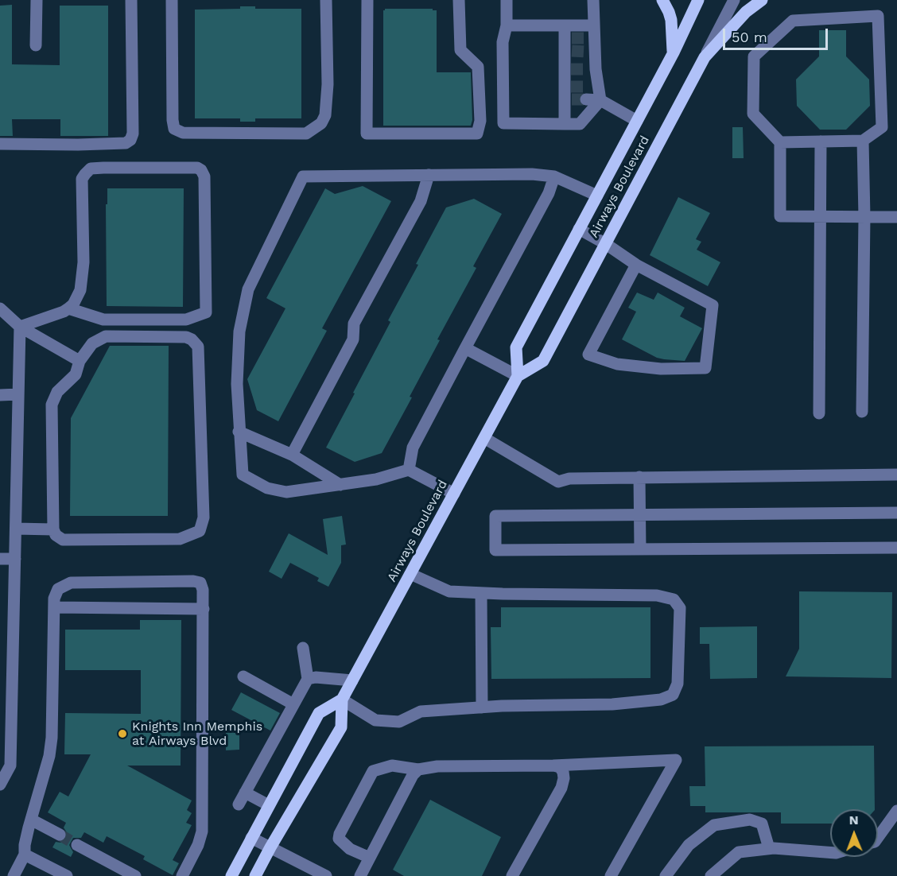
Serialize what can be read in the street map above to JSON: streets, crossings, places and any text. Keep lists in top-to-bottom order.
{
  "streets": {
    "main road": ["Airways Boulevard"]
  },
  "places": ["Knights Inn Memphis at Airways Blvd"],
  "scale_bar": "50 m",
  "north": "top"
}
